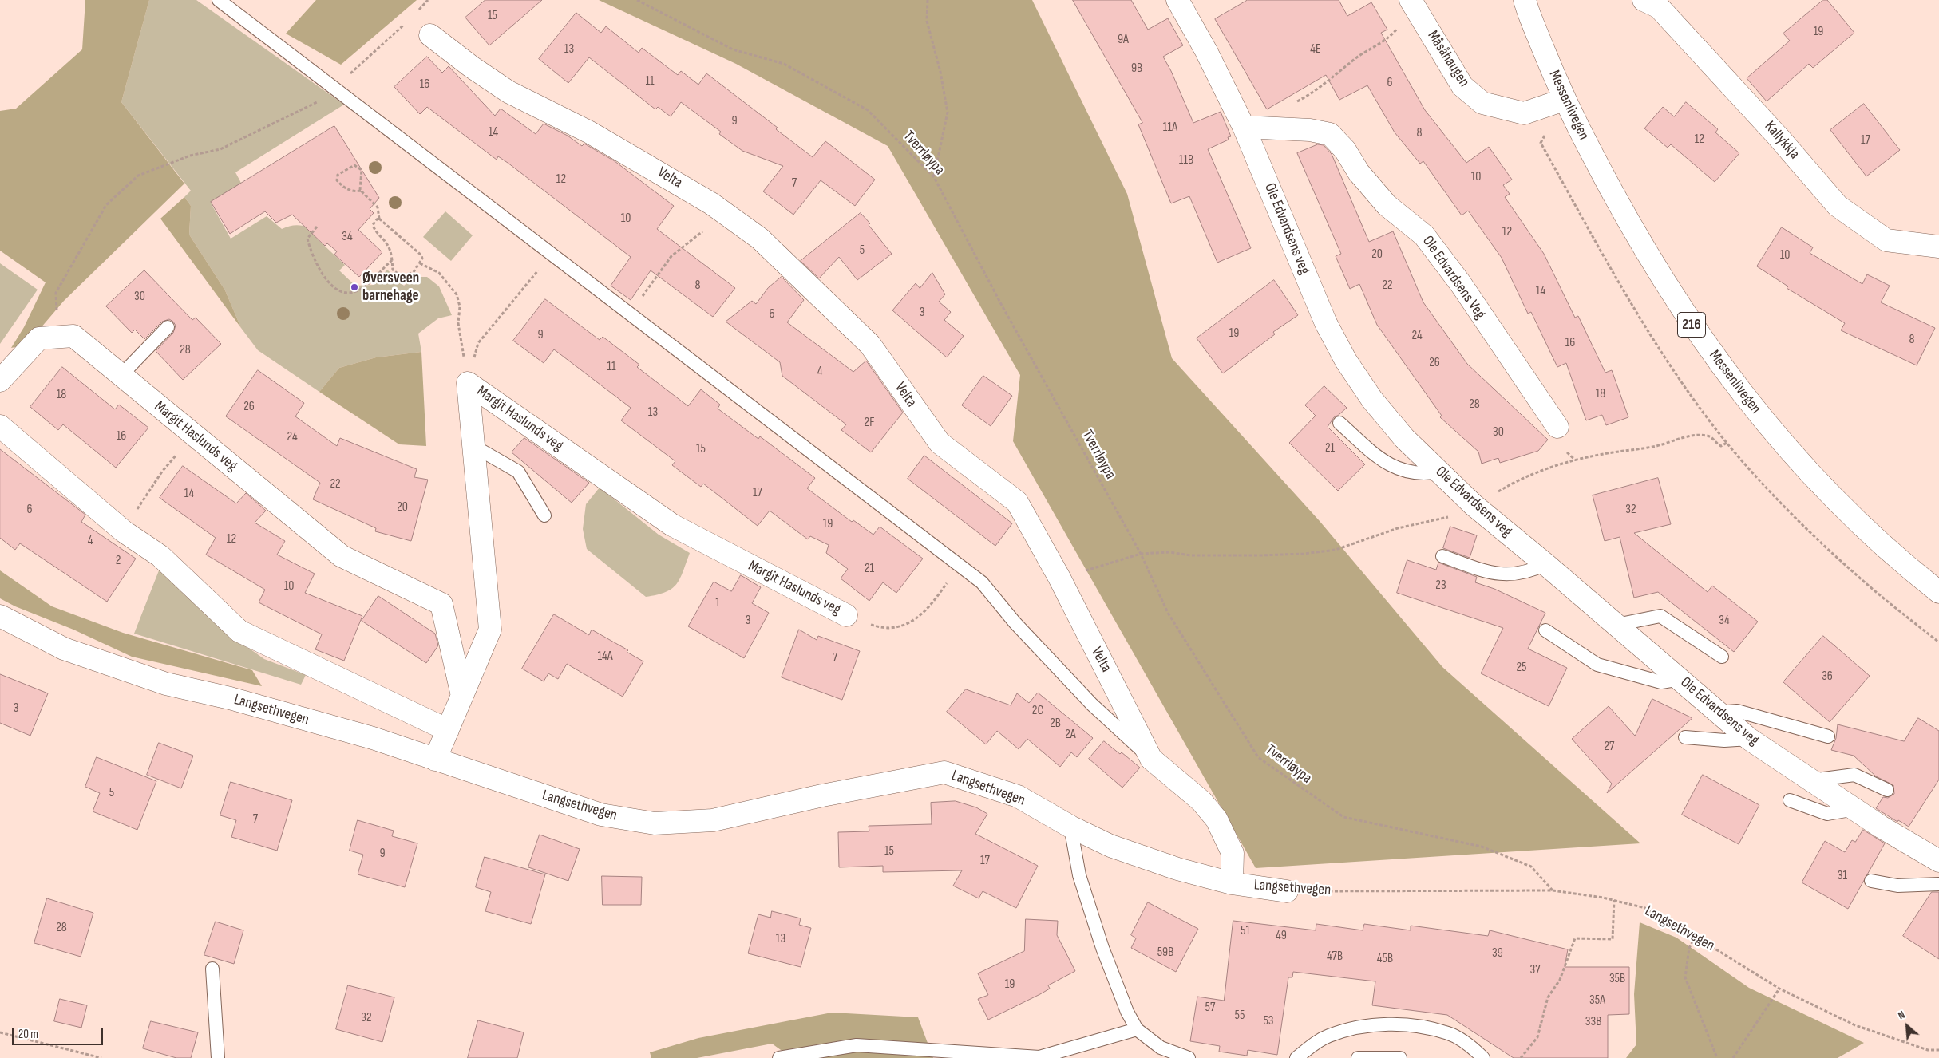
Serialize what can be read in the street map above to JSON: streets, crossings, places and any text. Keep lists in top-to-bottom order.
{
  "streets": {
    "street": [
      "Måsåhaugen",
      "Messenlivegen",
      "Kallykkja",
      "Velta",
      "Ole Edvardsens veg",
      "Ole Edvardsens Veg",
      "216",
      "Margit Haslunds veg",
      "Langsethvegen"
    ],
    "path": ["Tverrløypa"]
  },
  "crossings": [
    ["Måsåhaugen", "Messenlivegen"],
    ["Tverrløypa", "Langsethvegen"],
    ["Velta", "Langsethvegen"],
    ["Ole Edvardsens veg", "Ole Edvardsens Veg"],
    ["Margit Haslunds veg", "Langsethvegen"]
  ],
  "places": ["Øversveen barnehage"],
  "house_numbers": [
    "15",
    "19",
    "9A",
    "13",
    "4E",
    "9B",
    "11",
    "6",
    "16",
    "9",
    "11A",
    "14",
    "8",
    "12",
    "17",
    "11B",
    "10",
    "12",
    "7",
    "10",
    "12",
    "34",
    "5",
    "20",
    "10",
    "8",
    "22",
    "14",
    "30",
    "3",
    "6",
    "19",
    "9",
    "24",
    "8",
    "16",
    "28",
    "26",
    "11",
    "4",
    "18",
    "18",
    "28",
    "26",
    "13",
    "2F",
    "30",
    "16",
    "24",
    "21",
    "15",
    "22",
    "17",
    "14",
    "20",
    "6",
    "32",
    "19",
    "12",
    "4",
    "2",
    "21",
    "23",
    "10",
    "1",
    "3",
    "34",
    "14A",
    "7",
    "25",
    "36",
    "3",
    "2C",
    "2B",
    "2A",
    "27",
    "5",
    "7",
    "15",
    "9",
    "17",
    "31",
    "28",
    "51",
    "49",
    "13",
    "59B",
    "39",
    "47B",
    "45B",
    "37",
    "35B",
    "19",
    "35A",
    "57",
    "55",
    "32",
    "53",
    "33B"
  ],
  "scale_bar": "20 m",
  "north": "top left"
}
